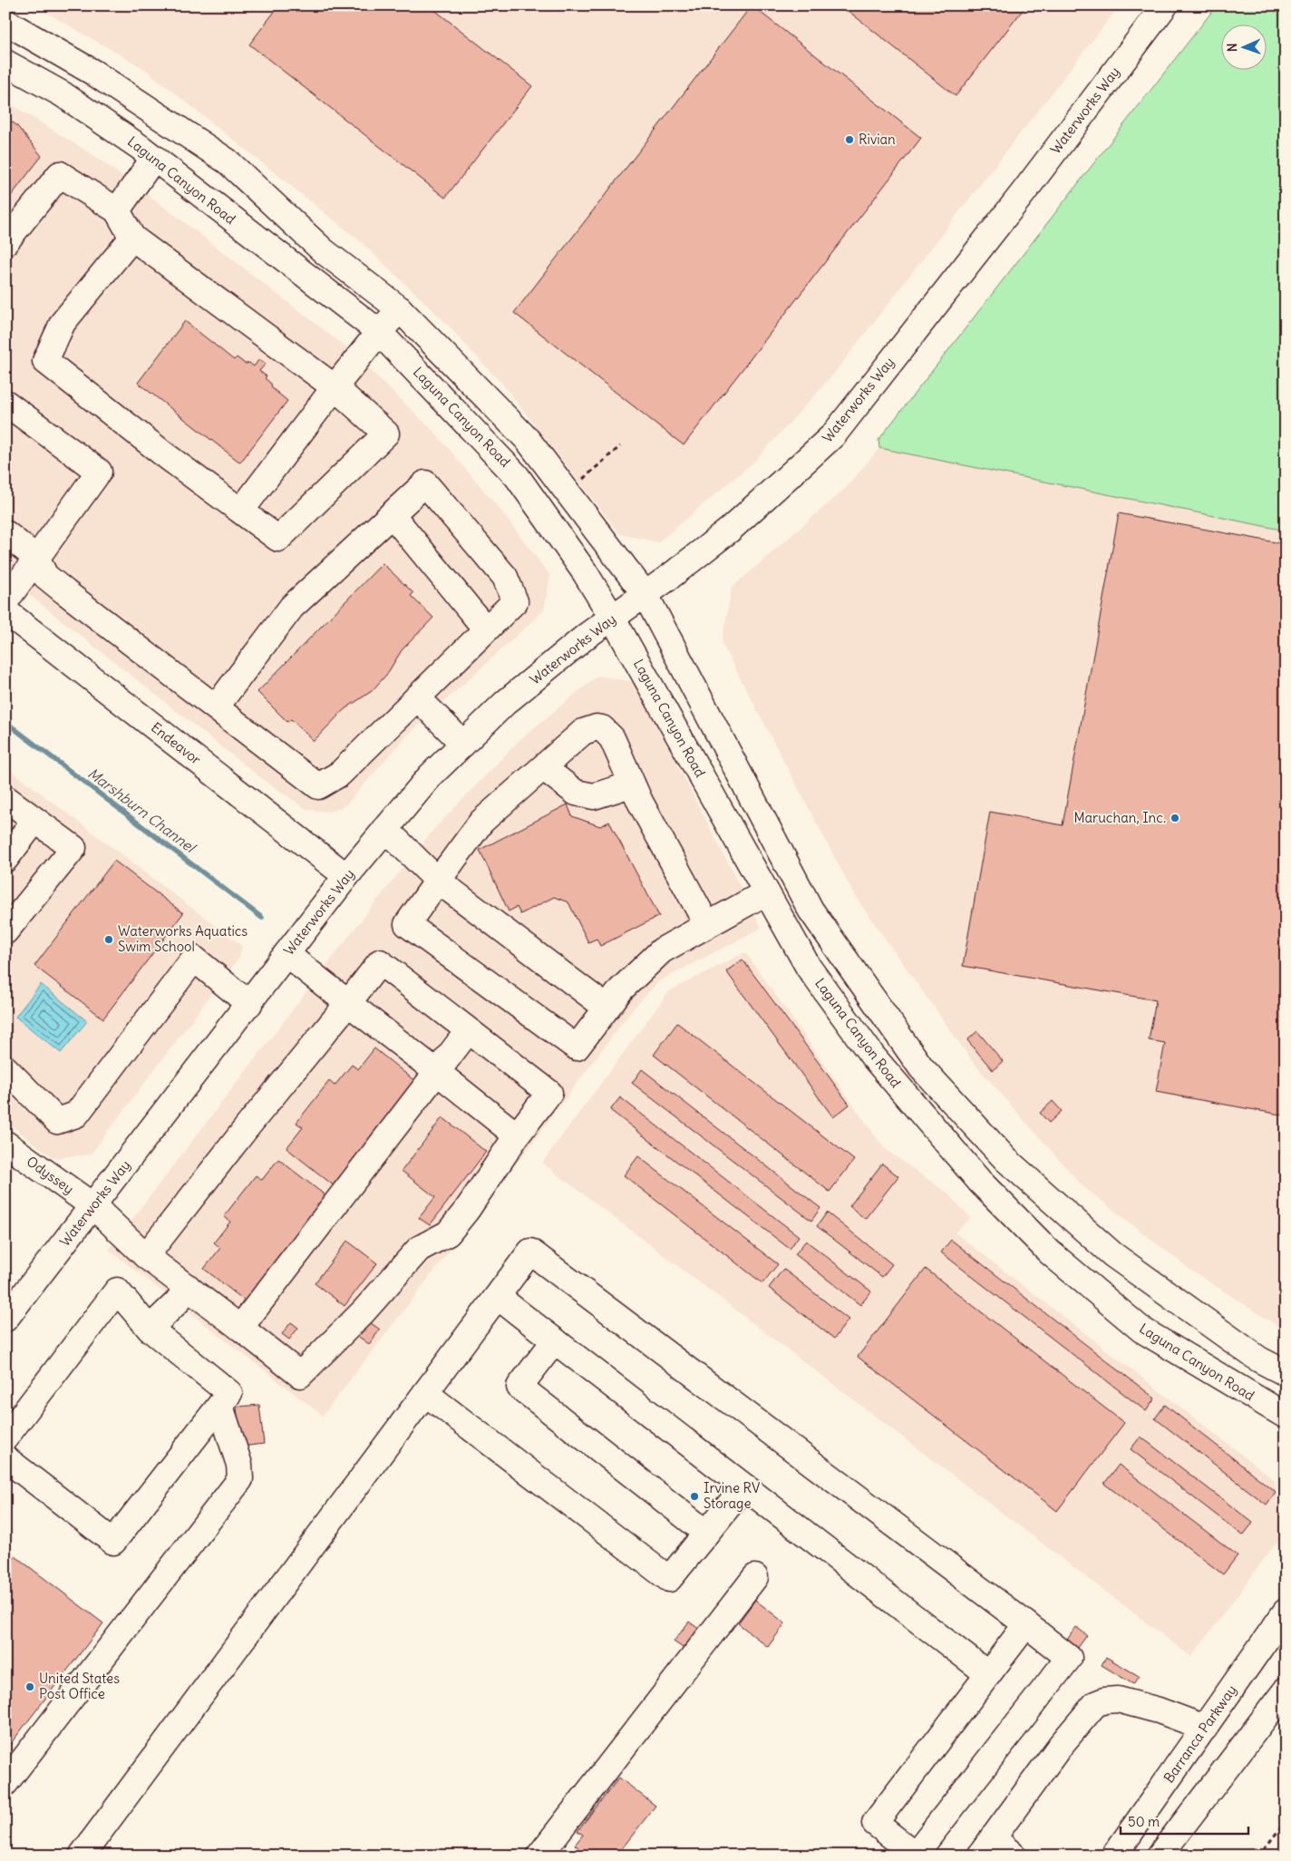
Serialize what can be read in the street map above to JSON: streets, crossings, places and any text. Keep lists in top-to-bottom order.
{
  "streets": {
    "main road": [
      "Waterworks Way",
      "Laguna Canyon Road",
      "Endeavor",
      "Odyssey",
      "Barranca Parkway"
    ]
  },
  "crossings": [
    ["Waterworks Way", "Laguna Canyon Road"],
    ["Waterworks Way", "Endeavor"],
    ["Waterworks Way", "Odyssey"]
  ],
  "water": ["Marshburn Channel"],
  "places": [
    "Rivian",
    "Maruchan, Inc.",
    "Waterworks Aquatics Swim School",
    "Irvine RV Storage",
    "United States Post Office"
  ],
  "scale_bar": "50 m",
  "north": "left"
}
